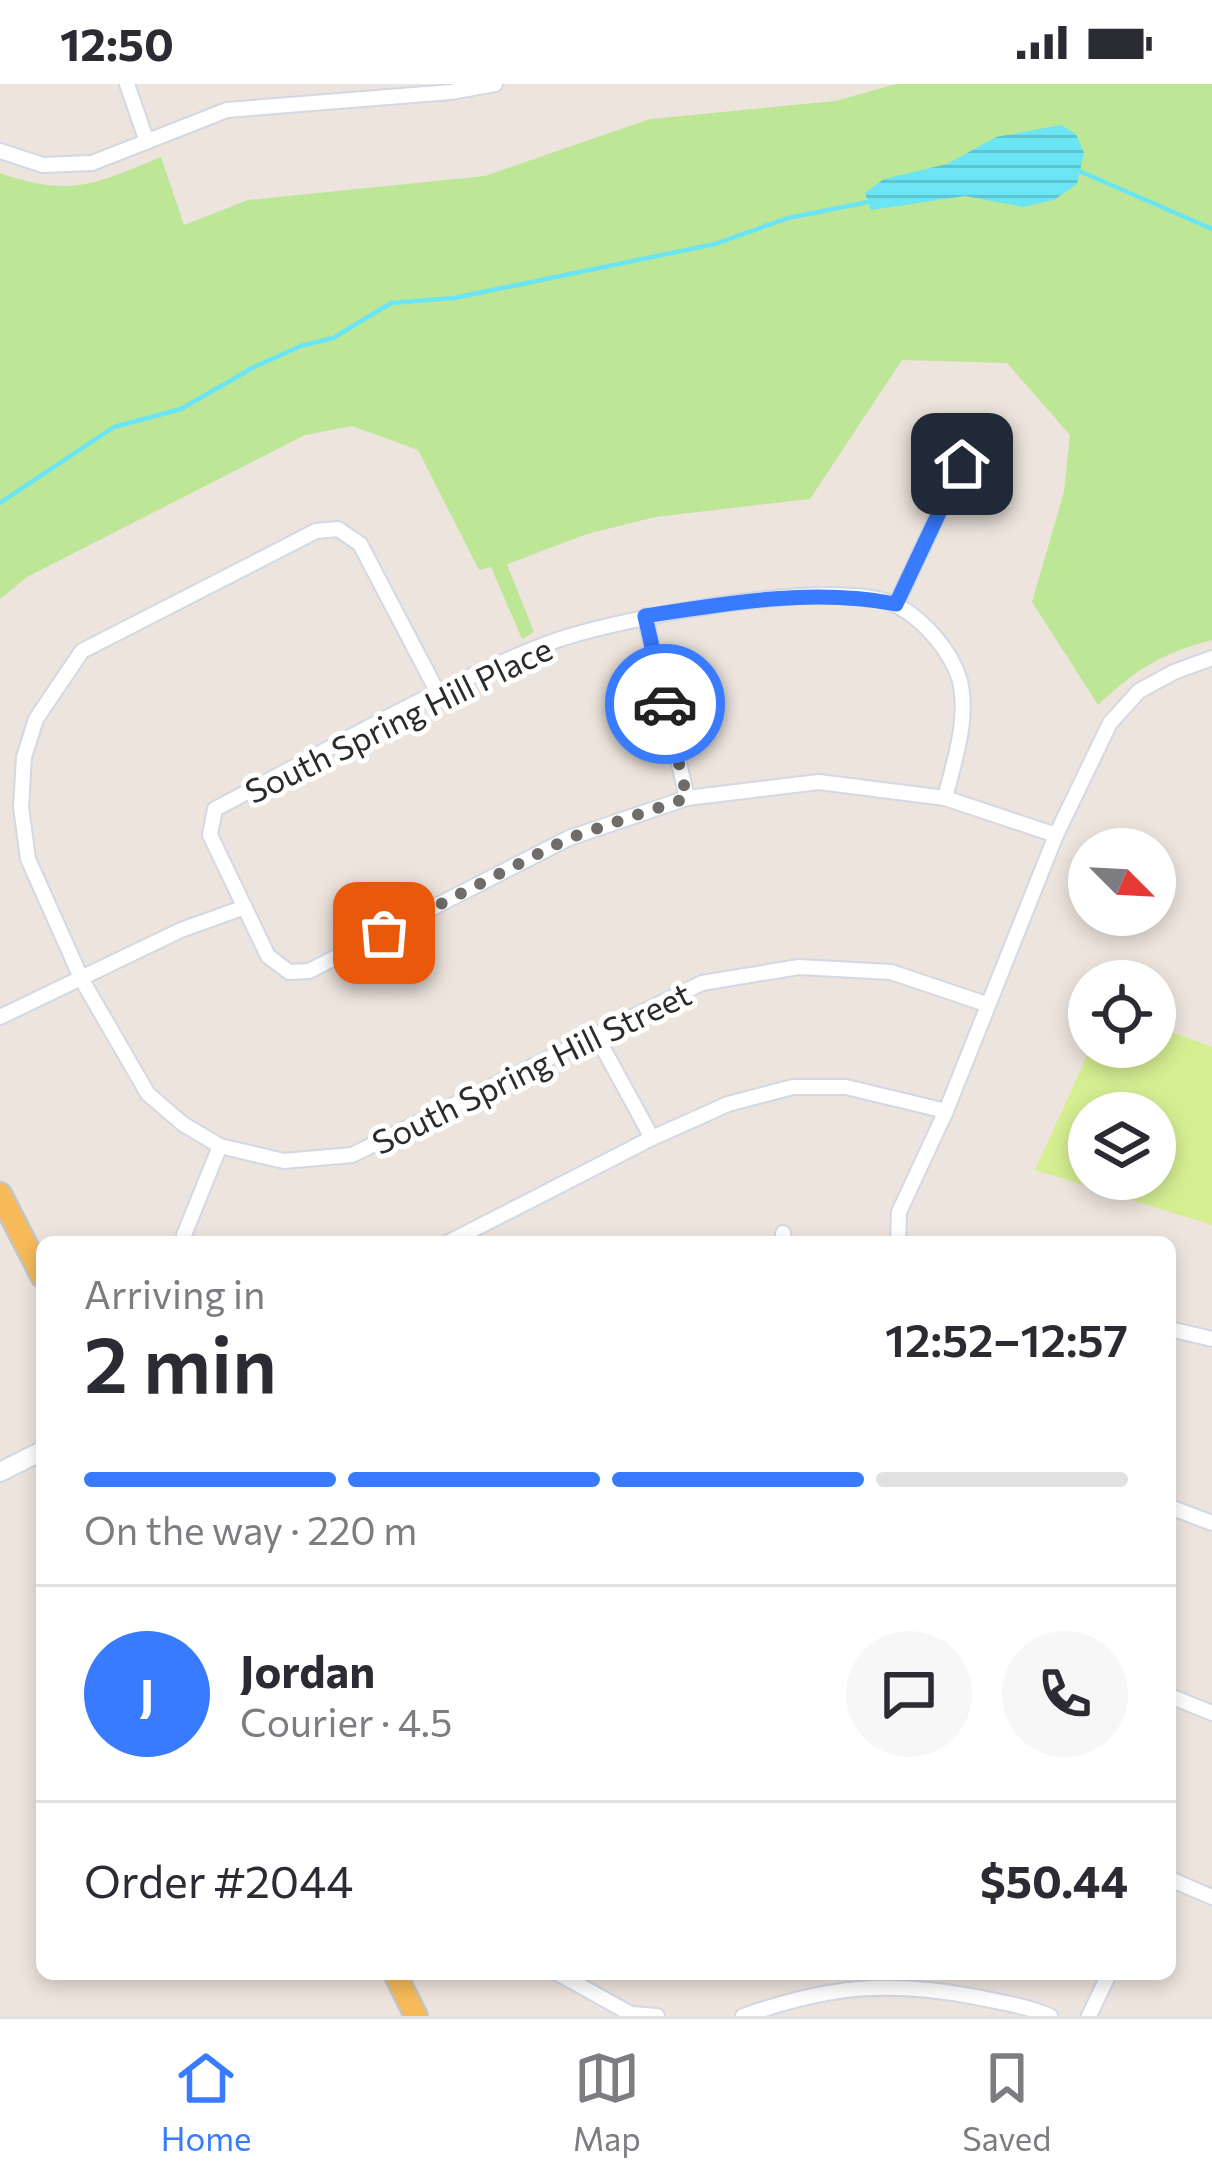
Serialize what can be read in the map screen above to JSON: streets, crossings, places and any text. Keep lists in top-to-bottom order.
{
  "streets": {
    "street": ["South Spring Hill Place", "South Spring Hill Street"]
  },
  "crossings": [
    ["South Spring Hill Place", "South Spring Hill Street"]
  ],
  "north": "bottom right",
  "page": {
    "status": "12:50",
    "heading": ["2 min", "Arriving in", "12:52–12:57"],
    "panel": [
      "Jordan",
      "Courier · 4.5",
      "Order #2044",
      "$50.44"
    ],
    "bar": "On the way · 220 m",
    "round": "J",
    "tabs": ["Home", "Map", "Saved"]
  }
}
